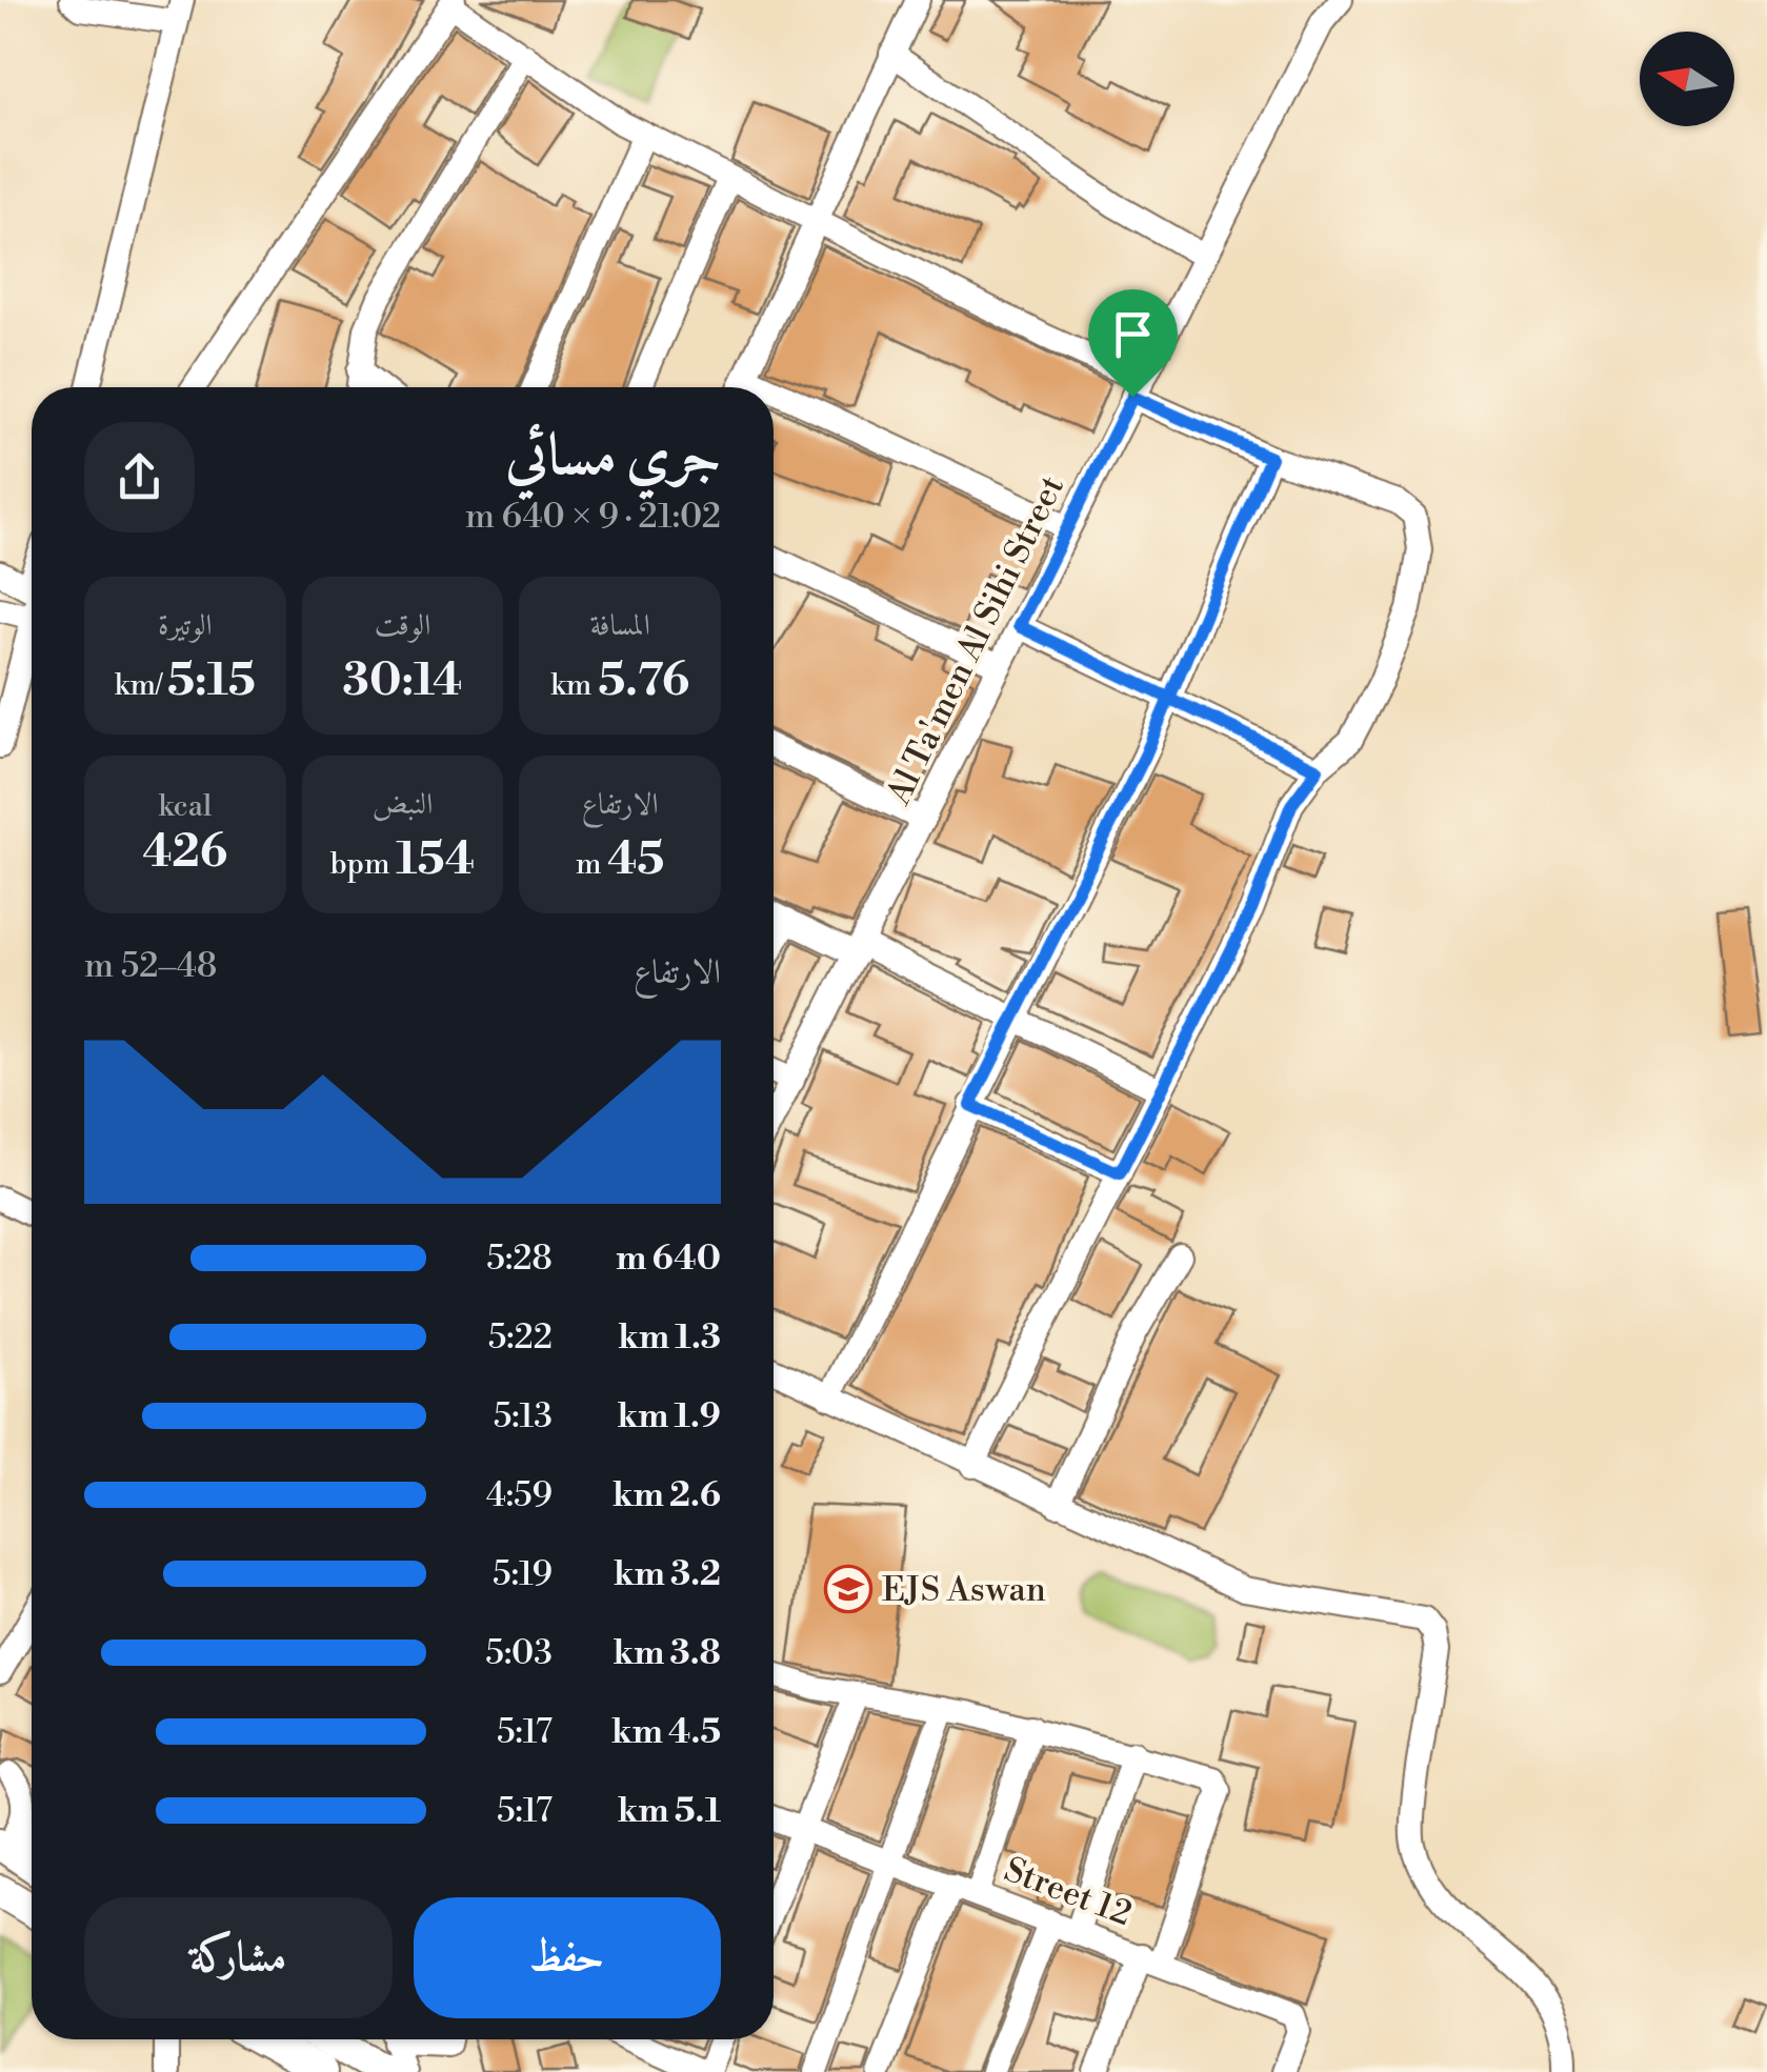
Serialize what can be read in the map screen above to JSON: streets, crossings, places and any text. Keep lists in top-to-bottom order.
{
  "streets": {
    "street": ["Al Ta'men Al Sihi Street", "Street 12"]
  },
  "places": {
    "school or university": ["EJS Aswan"]
  },
  "north": "left",
  "page": {
    "heading": ["جري مسائي", "21:02 · 9 × 640 m"],
    "stats": [
      ["المسافة", "5.76 km"],
      ["الوقت", "30:14"],
      ["الوتيرة", "5:15 /km"],
      ["الارتفاع", "45 m"],
      ["النبض", "154 bpm"],
      ["kcal", "426"]
    ],
    "chart": ["الارتفاع", "48–52 m"],
    "list": [
      {
        "name": "640 m",
        "note": "5:28"
      },
      {
        "name": "1.3 km",
        "note": "5:22"
      },
      {
        "name": "1.9 km",
        "note": "5:13"
      },
      {
        "name": "2.6 km",
        "note": "4:59"
      },
      {
        "name": "3.2 km",
        "note": "5:19"
      },
      {
        "name": "3.8 km",
        "note": "5:03"
      },
      {
        "name": "4.5 km",
        "note": "5:17"
      },
      {
        "name": "5.1 km",
        "note": "5:17"
      }
    ],
    "buttons": ["حفظ", "مشاركة"]
  }
}
